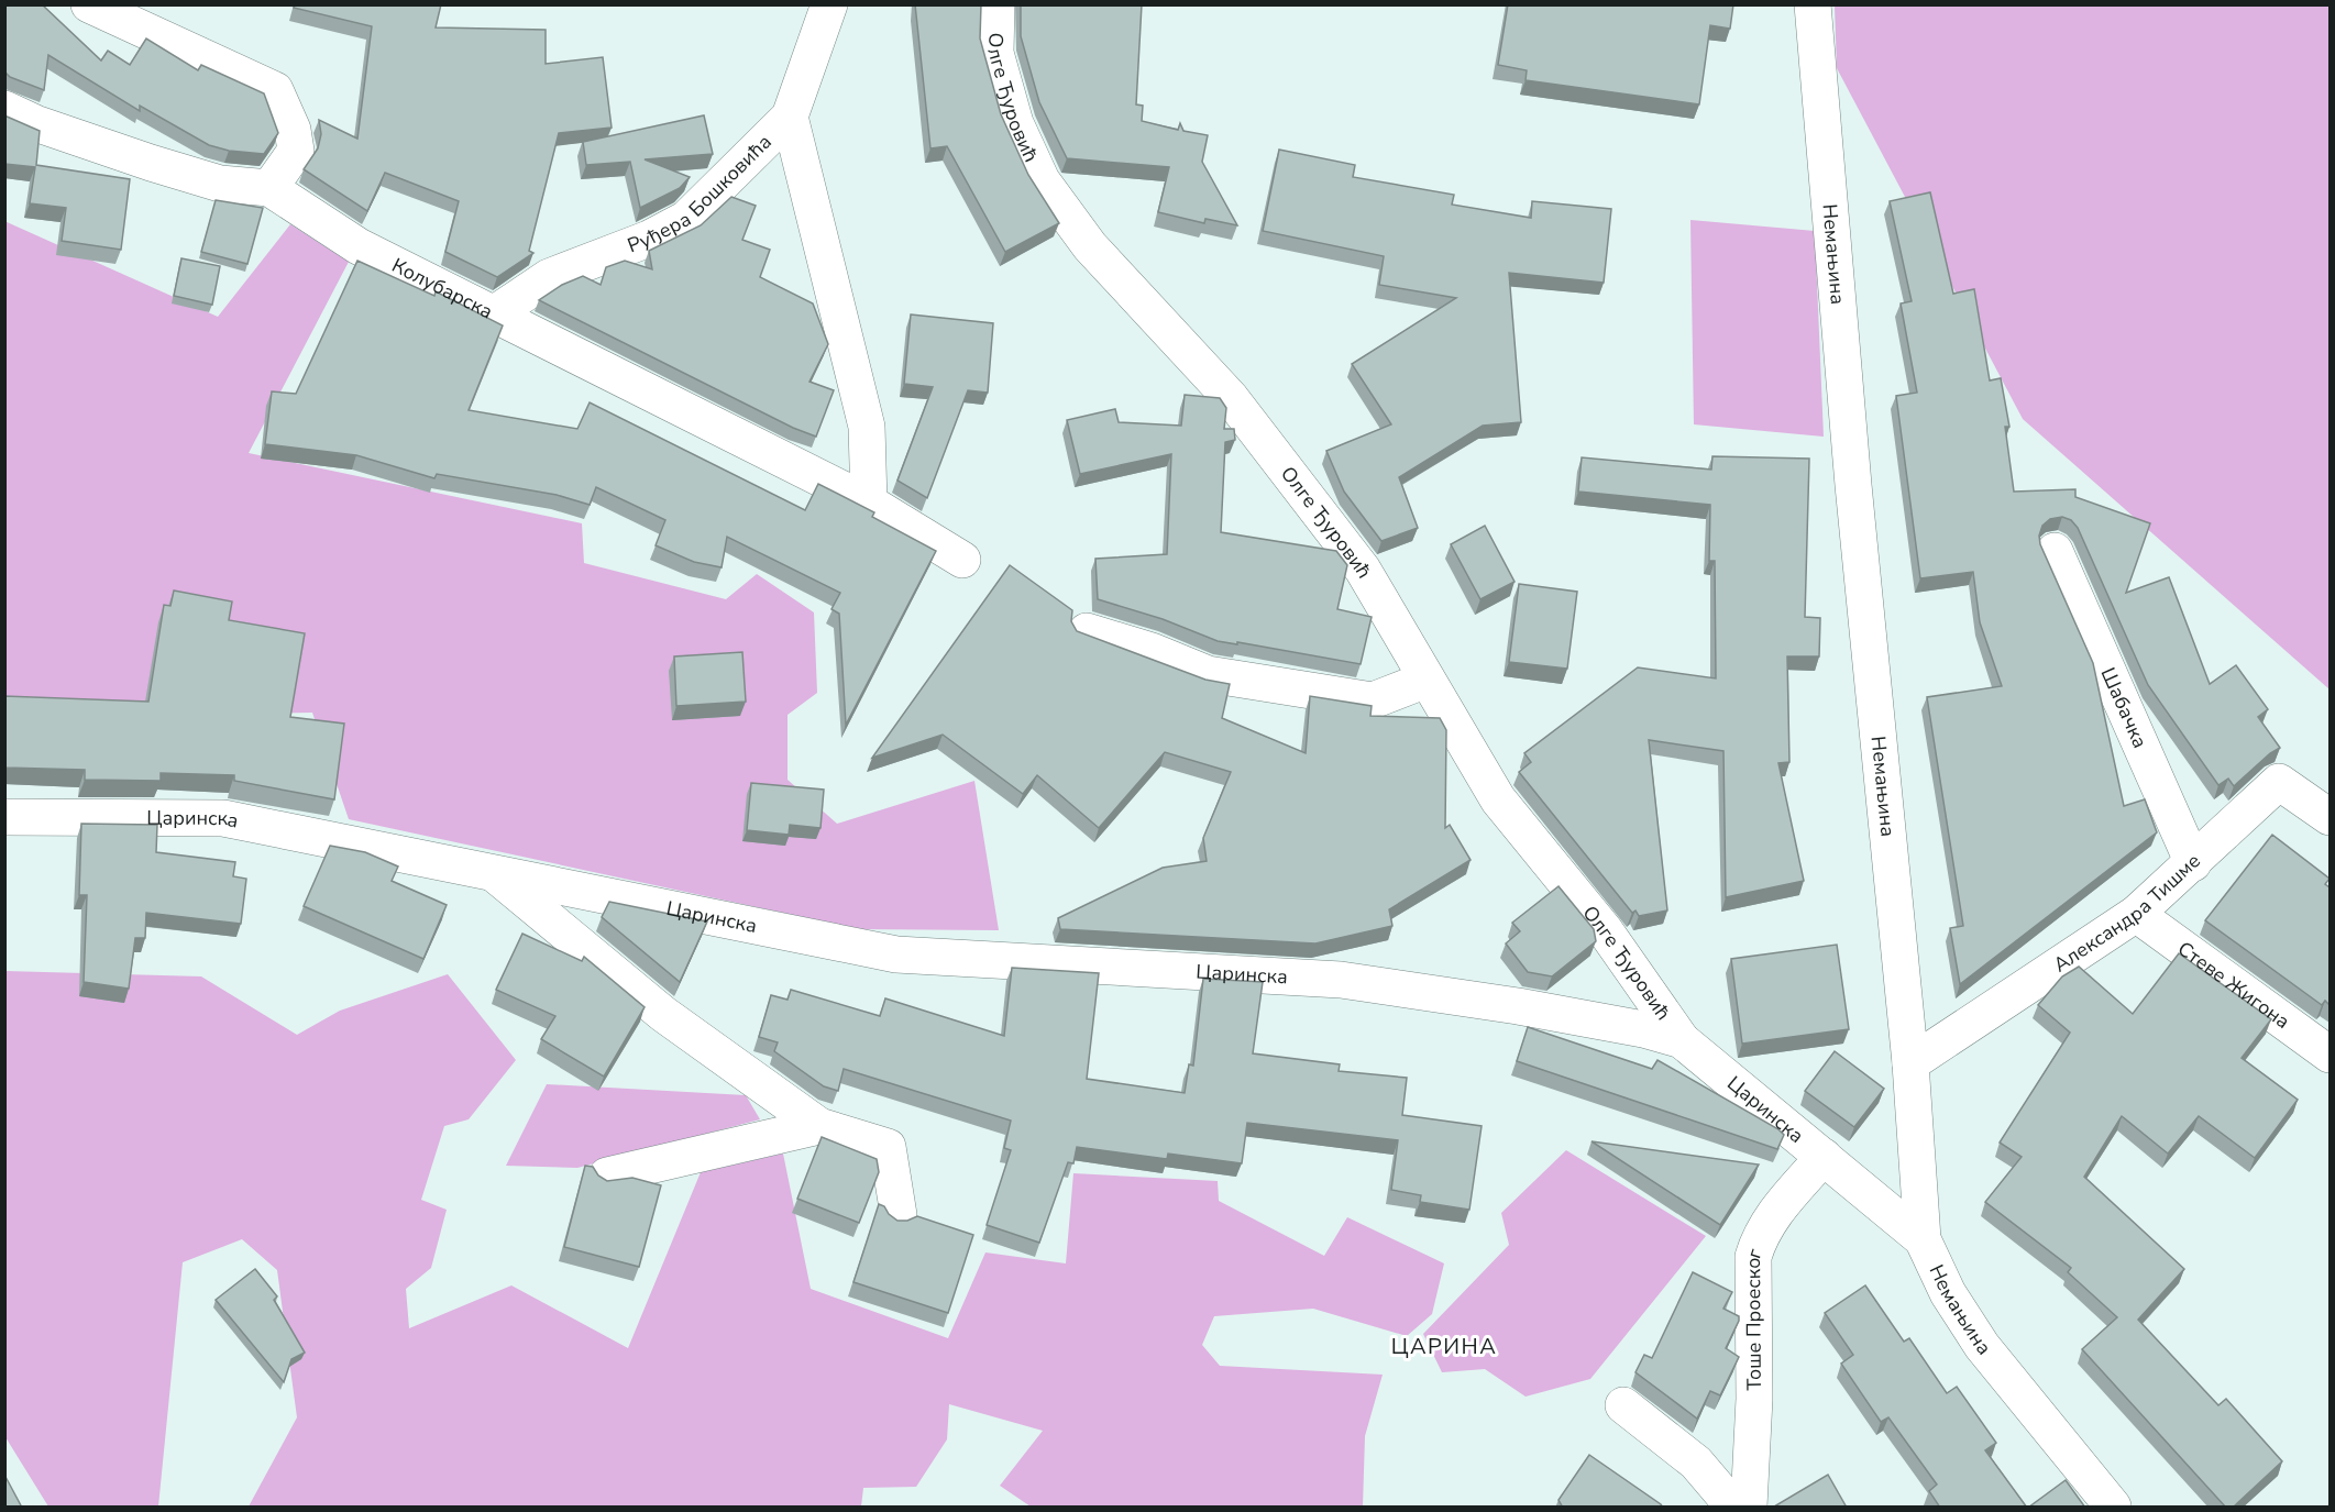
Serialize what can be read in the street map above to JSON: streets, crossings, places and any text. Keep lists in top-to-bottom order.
{
  "streets": {
    "street": [
      "Олге Ђуровић",
      "Руђера Бошковића",
      "Немањина",
      "Колубарска",
      "Шабачка",
      "Царинска",
      "Александра Тишме",
      "Стеве Жигона",
      "Тоше Проеског"
    ]
  },
  "crossings": [
    ["Олге Ђуровић", "Царинска"],
    ["Руђера Бошковића", "Колубарска"],
    ["Немањина", "Царинска"],
    ["Немањина", "Александра Тишме"],
    ["Шабачка", "Александра Тишме"],
    ["Царинска", "Тоше Проеског"],
    ["Александра Тишме", "Стеве Жигона"]
  ],
  "districts": ["ЦАРИНА"]
}
